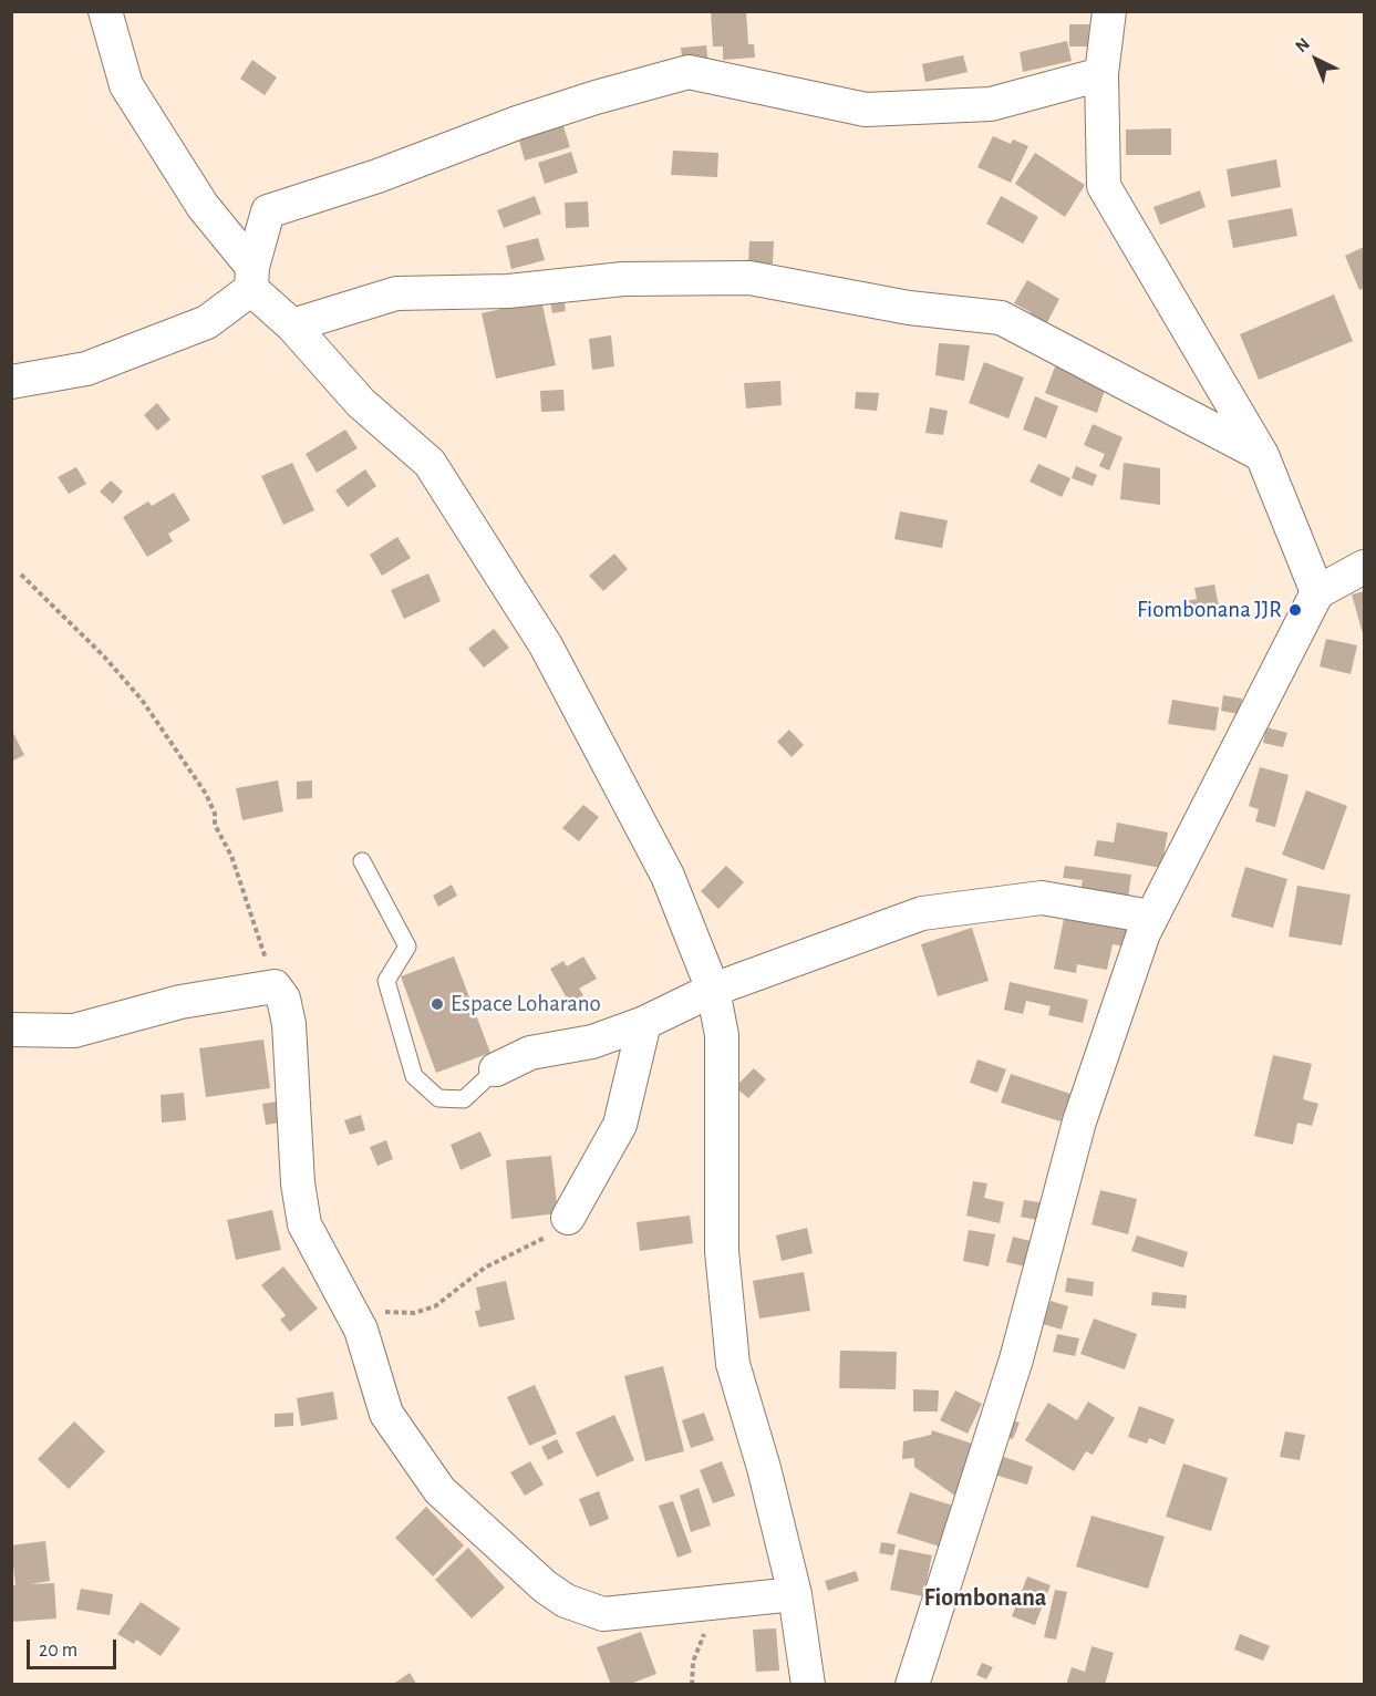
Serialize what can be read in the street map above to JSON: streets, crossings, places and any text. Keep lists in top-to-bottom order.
{
  "districts": ["Fiombonana"],
  "places": ["Fiombonana JJR", "Espace Loharano"],
  "scale_bar": "20 m",
  "north": "top left"
}
